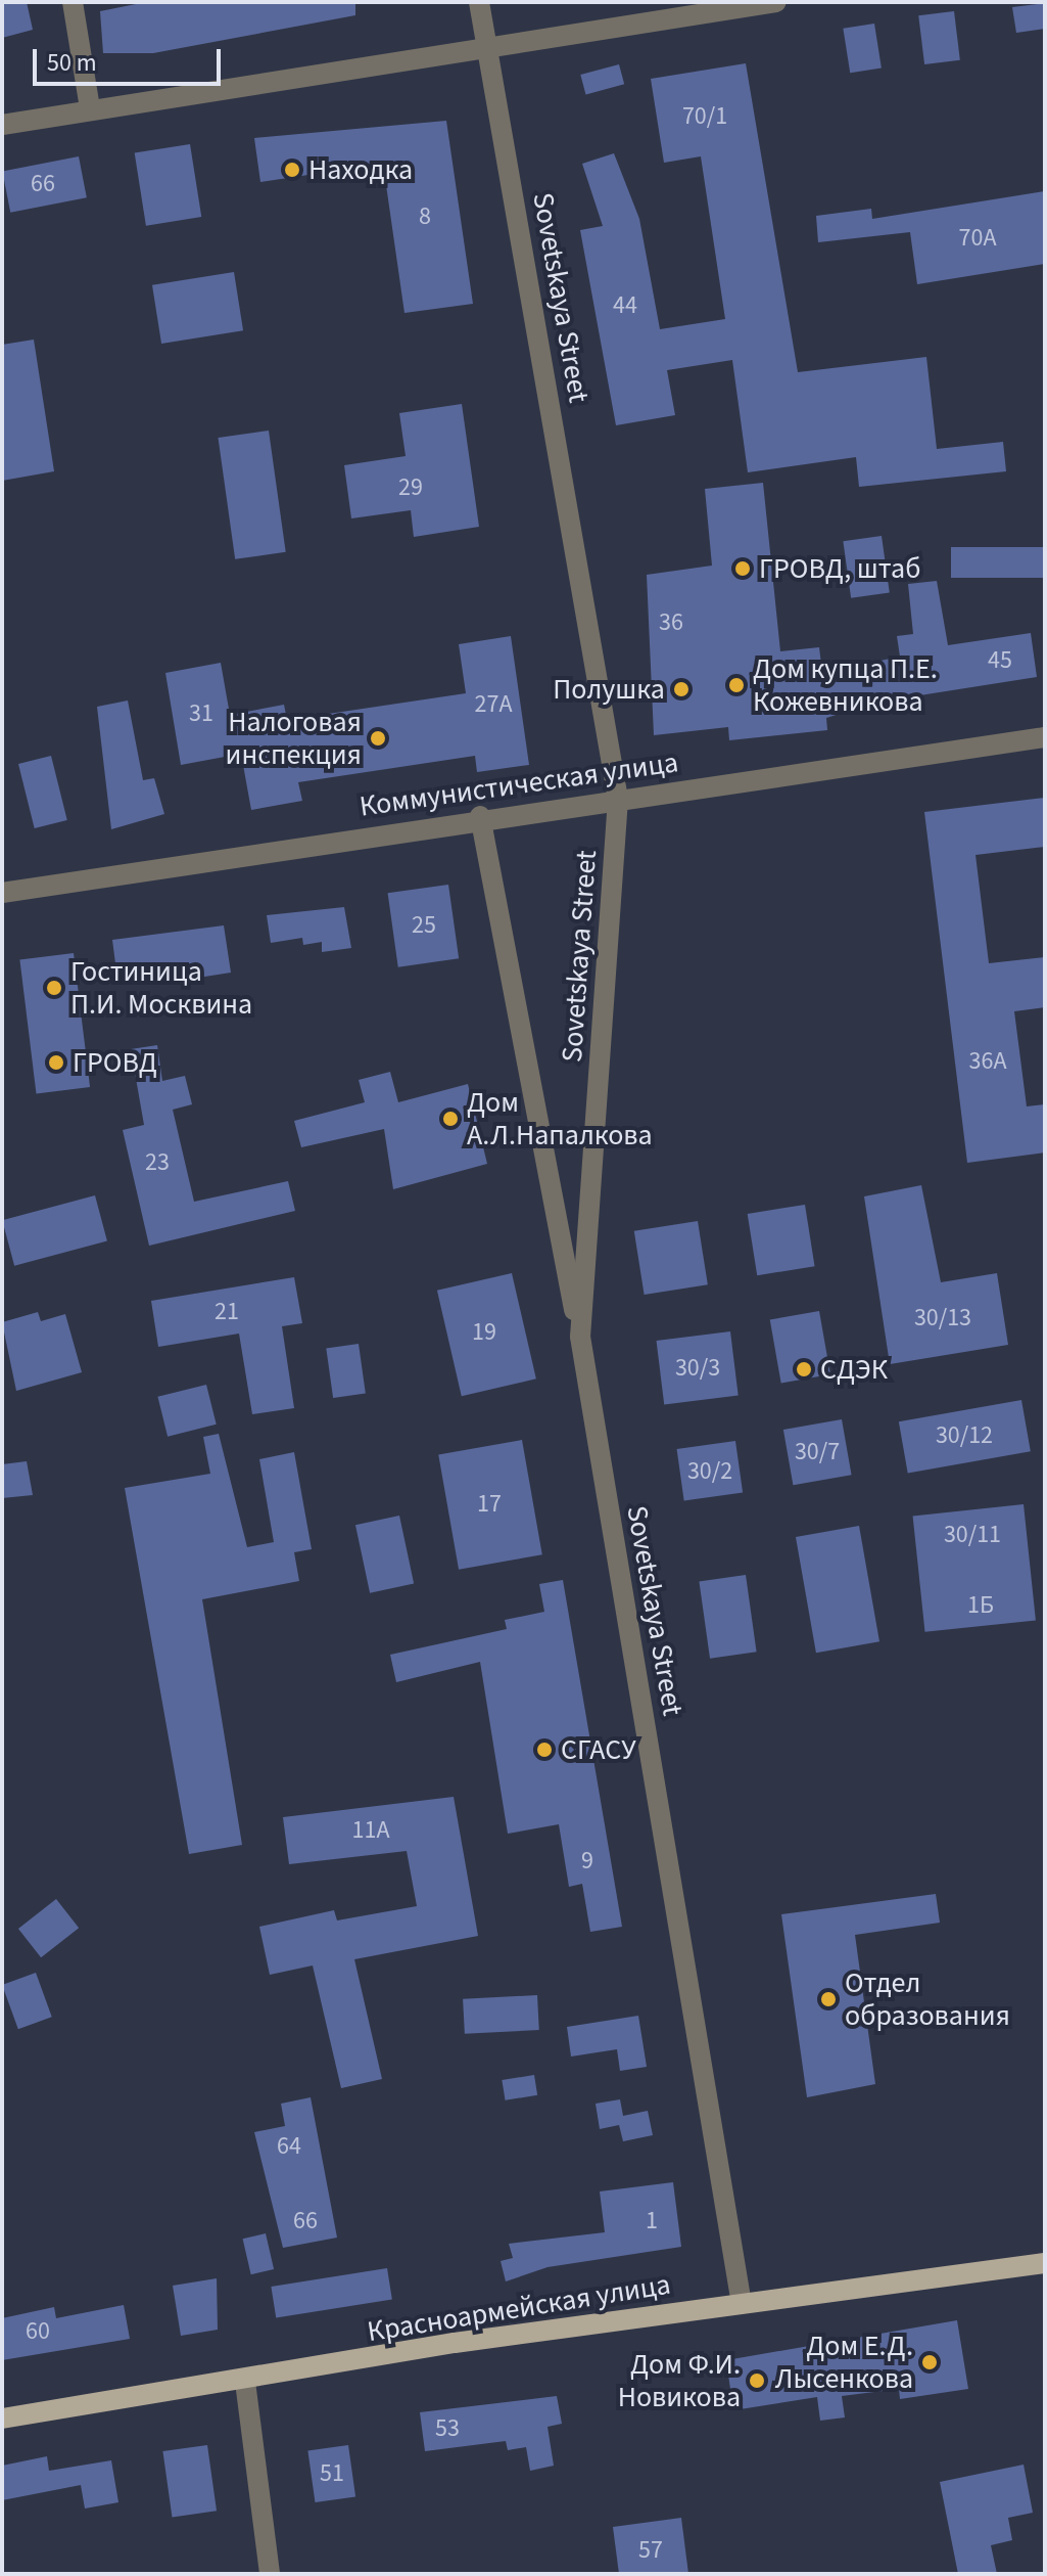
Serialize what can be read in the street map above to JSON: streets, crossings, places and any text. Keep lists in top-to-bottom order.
{
  "streets": {
    "main road": ["Красноармейская улица"],
    "street": ["Sovetskaya Street", "Коммунистическая улица"]
  },
  "crossings": [
    ["Sovetskaya Street", "Коммунистическая улица"],
    ["Sovetskaya Street", "Красноармейская улица"]
  ],
  "places": [
    "Находка",
    "ГРОВД, штаб",
    "Дом купца П.Е. Кожевникова",
    "Полушка",
    "Налоговая инспекция",
    "Гостиница П.И. Москвина",
    "ГРОВД",
    "Дом А.Л.Напалкова",
    "СДЭК",
    "СГАСУ",
    "Отдел образования",
    "Дом Е.Д. Лысенкова",
    "Дом Ф.И. Новикова"
  ],
  "house_numbers": [
    "70/1",
    "66",
    "8",
    "70А",
    "44",
    "29",
    "36",
    "45",
    "27А",
    "31",
    "25",
    "36А",
    "23",
    "21",
    "30/13",
    "19",
    "30/3",
    "30/12",
    "30/7",
    "30/2",
    "17",
    "30/11",
    "1Б",
    "11А",
    "9",
    "64",
    "66",
    "1",
    "60",
    "53",
    "51",
    "57"
  ],
  "scale_bar": "50 m"
}
